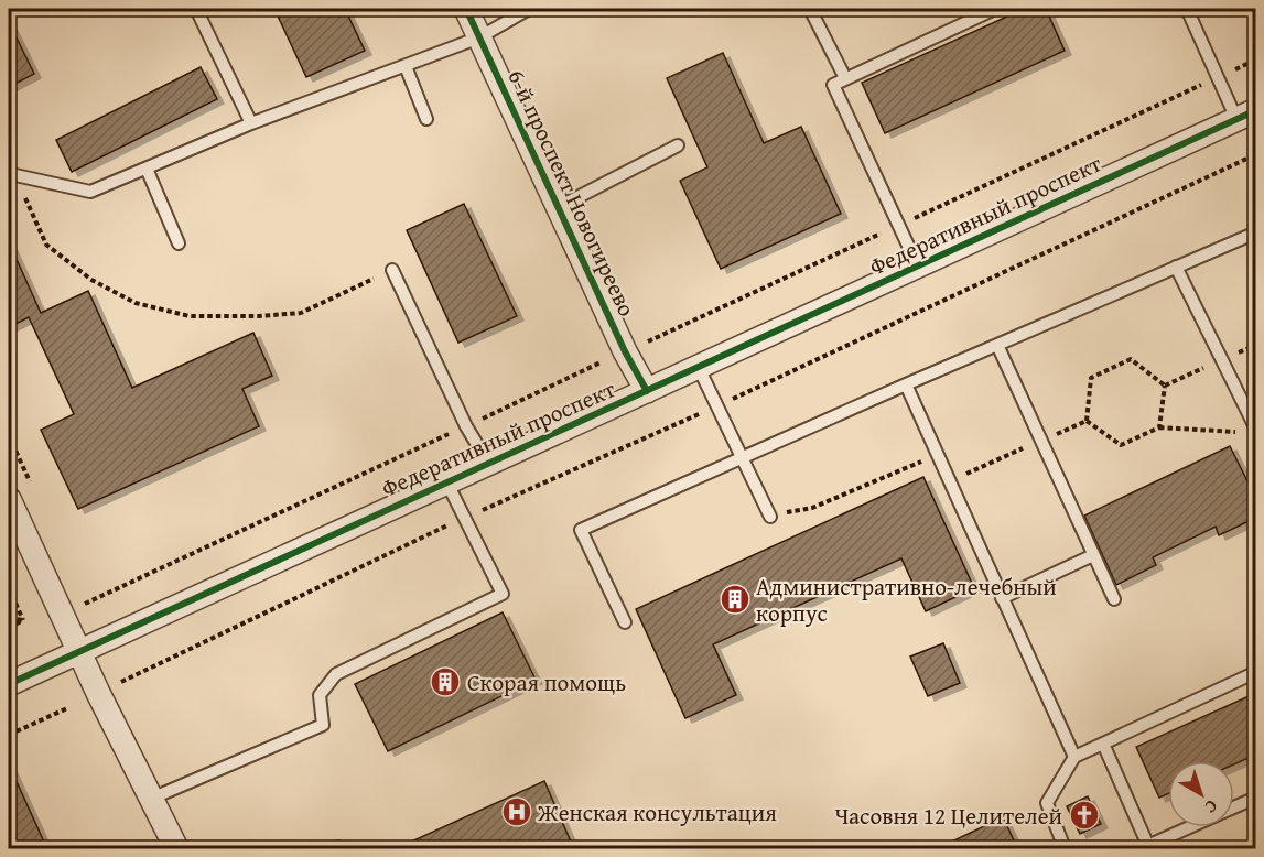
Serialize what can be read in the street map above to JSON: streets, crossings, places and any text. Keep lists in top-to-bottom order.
{
  "streets": {
    "street": ["6-й проспект Новогиреево", "Федеративный проспект"]
  },
  "crossings": [
    ["6-й проспект Новогиреево", "Федеративный проспект"]
  ],
  "places": {
    "building": ["Административно-лечебный корпус", "Скорая помощь"],
    "hospital": ["Женская консультация"],
    "church": ["Часовня 12 Целителей"]
  },
  "north": "bottom right"
}
